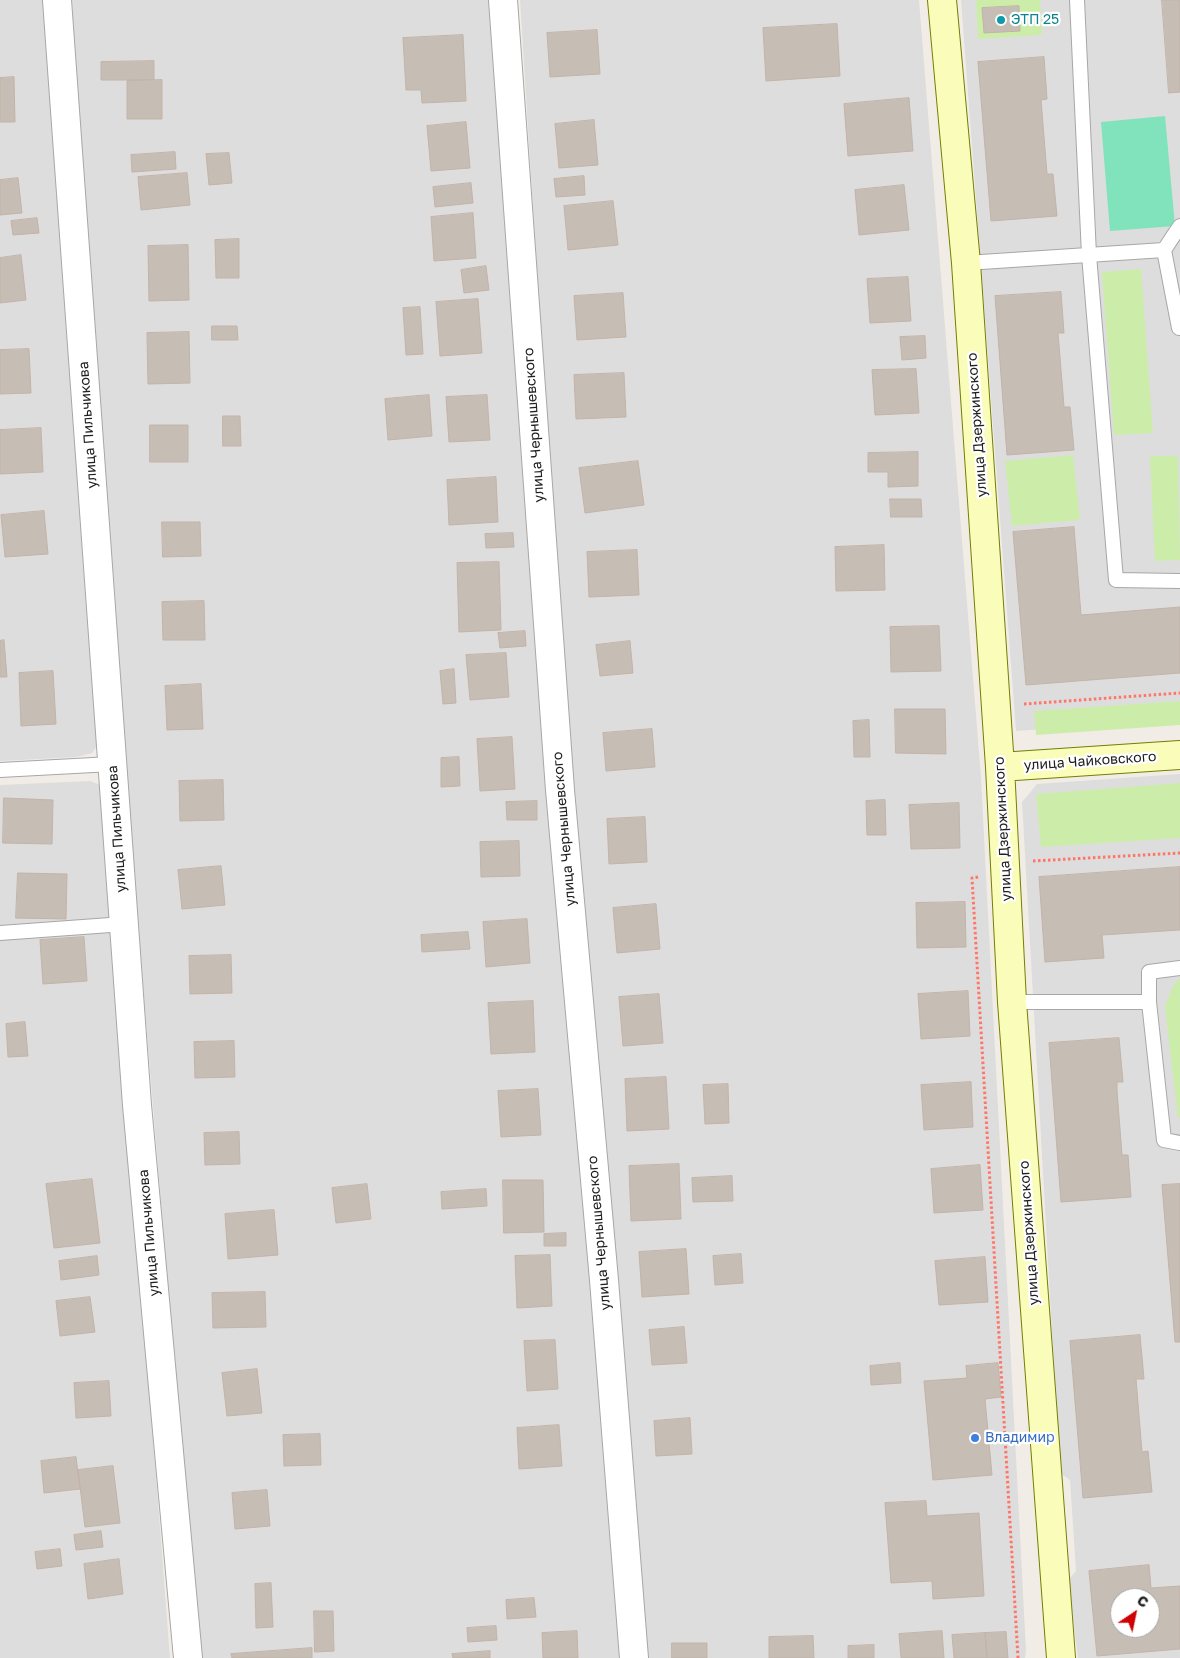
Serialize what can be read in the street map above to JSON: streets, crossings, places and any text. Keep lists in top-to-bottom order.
{
  "streets": {
    "street": [
      "улица Пильчикова",
      "улица Чернышевского",
      "улица Дзержинского",
      "улица Чайковского"
    ]
  },
  "crossings": [
    ["улица Дзержинского", "улица Чайковского"]
  ],
  "places": ["ЭТП 25", "Владимир"],
  "north": "top right"
}
